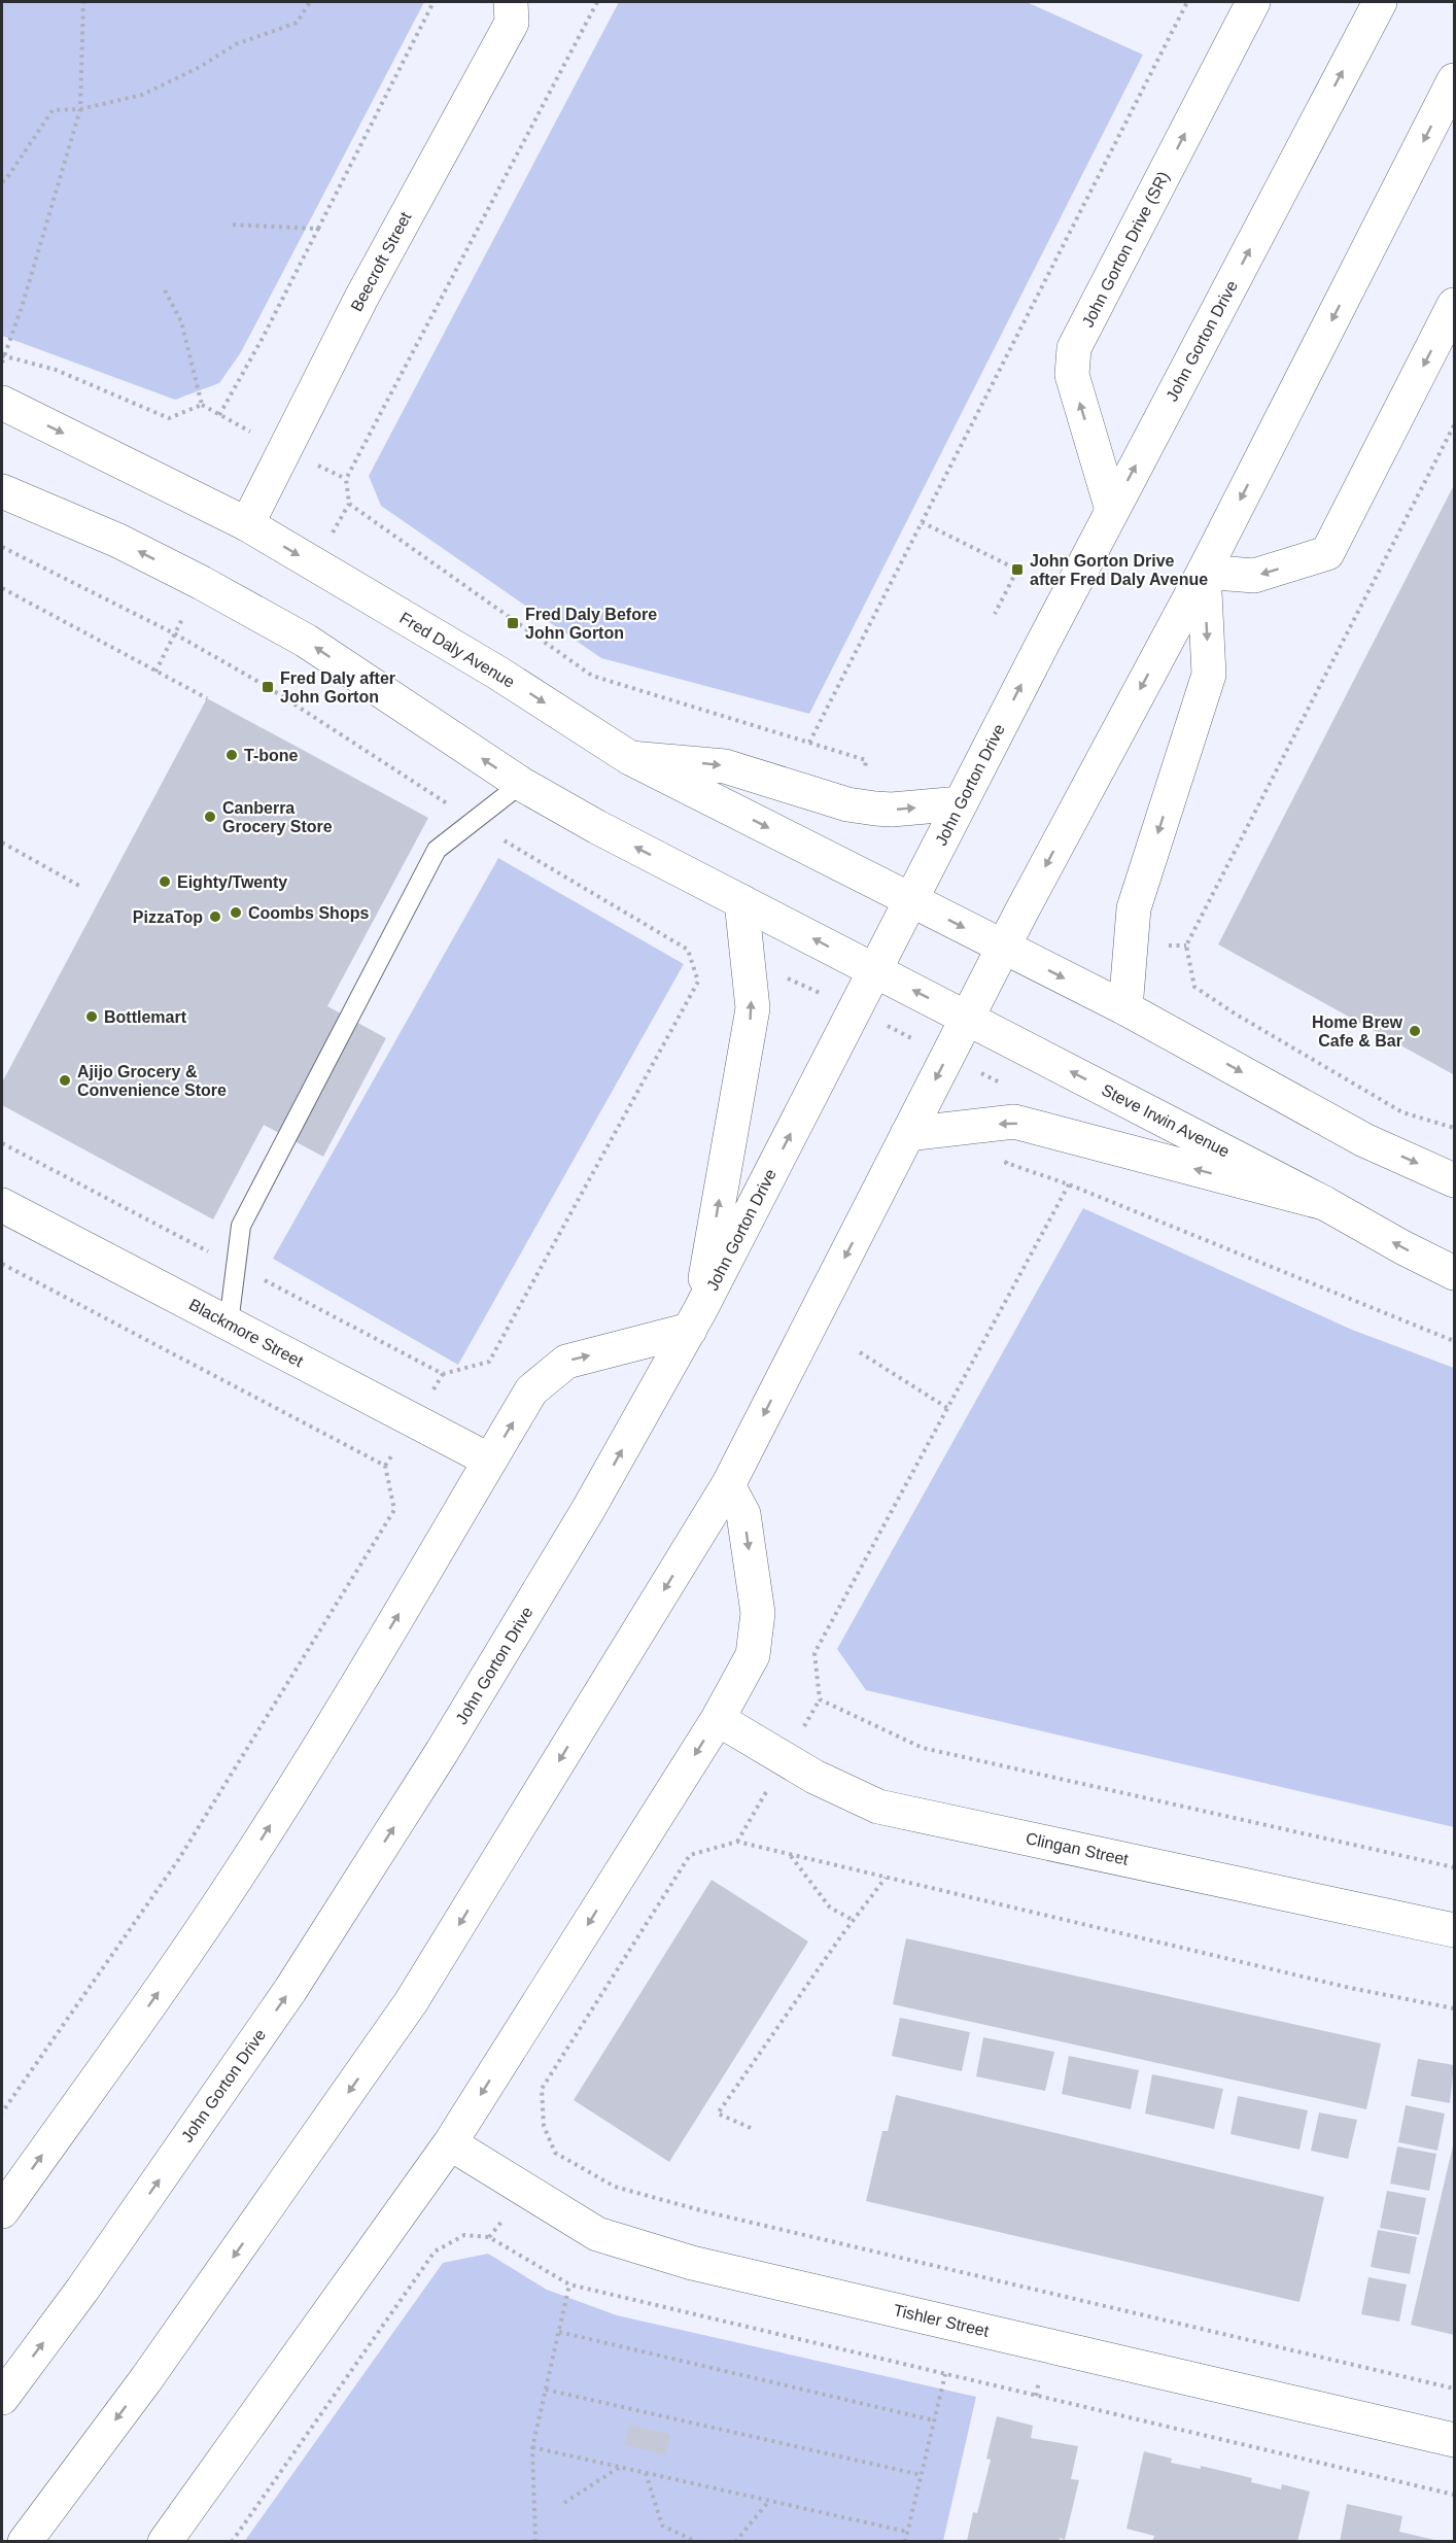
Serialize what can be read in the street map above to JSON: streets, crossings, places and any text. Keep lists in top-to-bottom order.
{
  "streets": {
    "street": [
      "John Gorton Drive (SR)",
      "Beecroft Street",
      "John Gorton Drive",
      "Fred Daly Avenue",
      "Steve Irwin Avenue",
      "Blackmore Street",
      "Clingan Street",
      "Tishler Street"
    ]
  },
  "crossings": [
    ["John Gorton Drive (SR)", "John Gorton Drive"],
    ["Beecroft Street", "Fred Daly Avenue"],
    ["John Gorton Drive", "Fred Daly Avenue"],
    ["John Gorton Drive", "Steve Irwin Avenue"]
  ],
  "places": {
    "transit": ["John Gorton Drive after Fred Daly Avenue", "Fred Daly Before John Gorton", "Fred Daly after John Gorton"],
    "other": [
      "T-bone",
      "Canberra Grocery Store",
      "Eighty/Twenty",
      "Coombs Shops",
      "PizzaTop",
      "Bottlemart",
      "Home Brew Cafe & Bar",
      "Ajijo Grocery & Convenience Store"
    ]
  }
}
